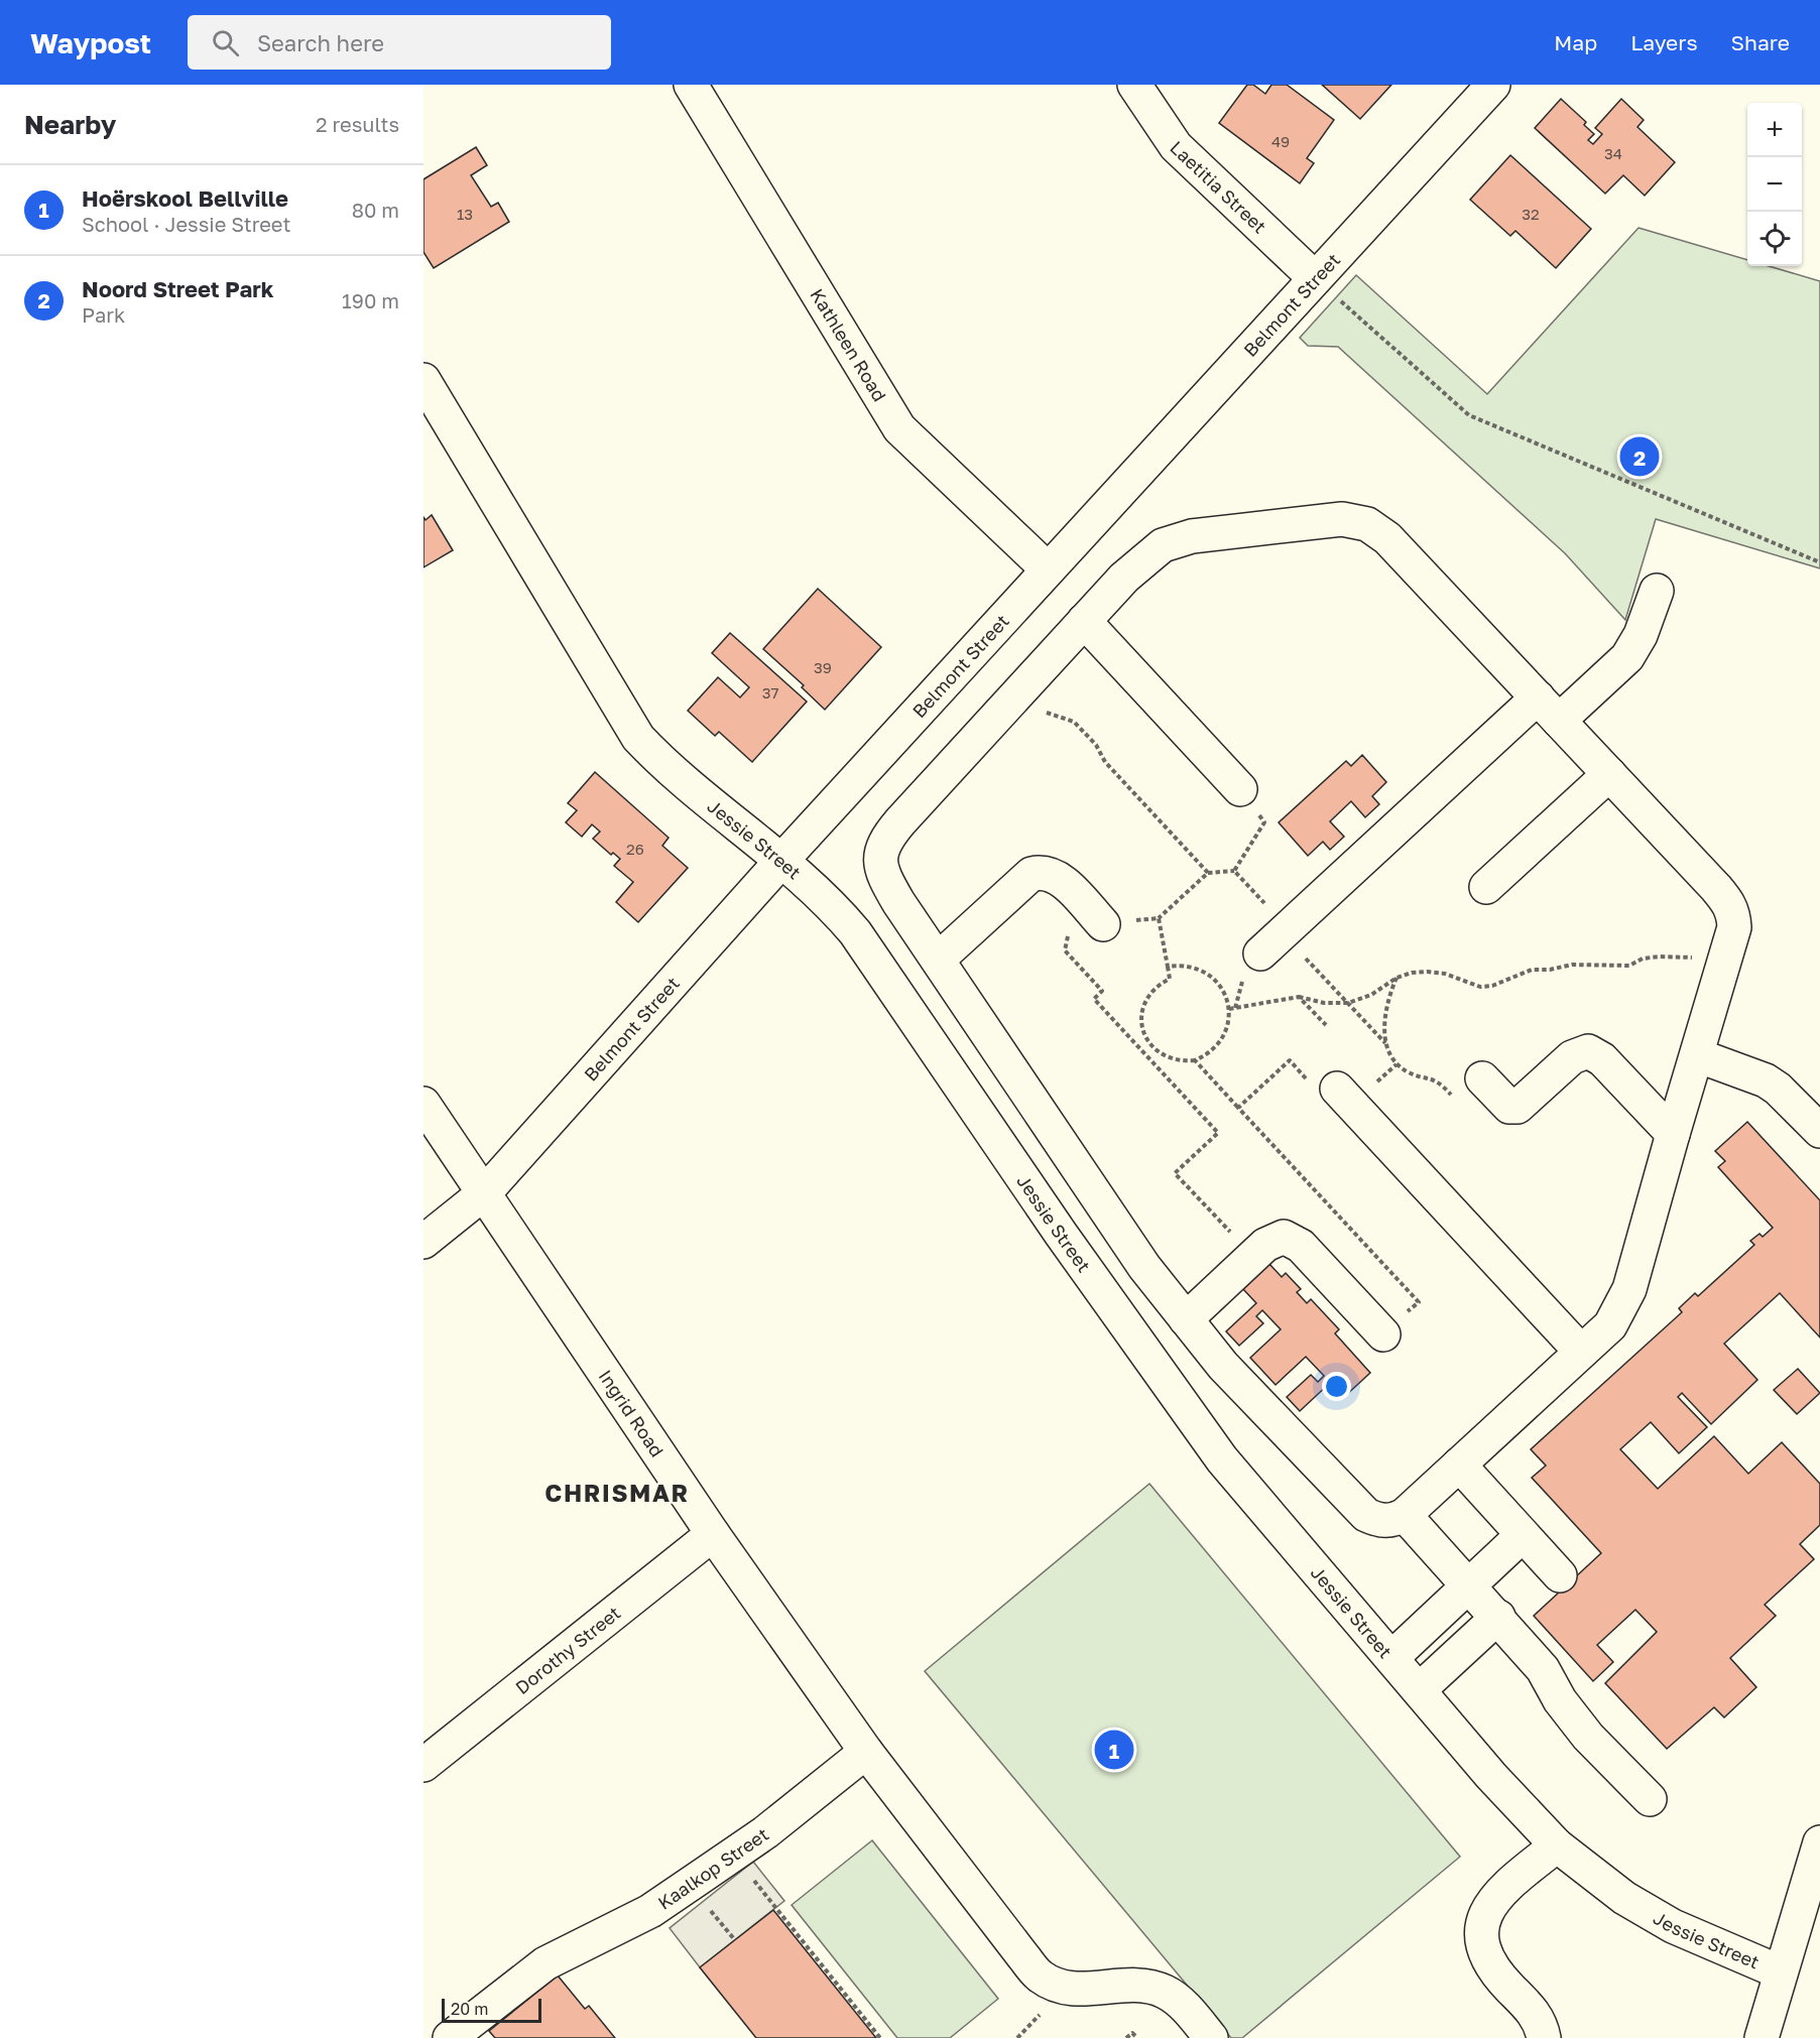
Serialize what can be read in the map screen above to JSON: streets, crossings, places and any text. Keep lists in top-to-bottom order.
{
  "streets": {
    "street": [
      "Laetitia Street",
      "Belmont Street",
      "Kathleen Road",
      "Jessie Street",
      "Ingrid Road",
      "Dorothy Street",
      "Kaalkop Street"
    ]
  },
  "crossings": [
    ["Laetitia Street", "Belmont Street"],
    ["Belmont Street", "Kathleen Road"],
    ["Belmont Street", "Jessie Street"],
    ["Belmont Street", "Ingrid Road"],
    ["Ingrid Road", "Dorothy Street"],
    ["Ingrid Road", "Kaalkop Street"]
  ],
  "districts": ["CHRISMAR"],
  "house_numbers": [
    "49",
    "34",
    "13",
    "32",
    "39",
    "37",
    "26"
  ],
  "scale_bar": "20 m",
  "page": {
    "header": "Waypost",
    "search": "Search here",
    "nav": ["Map", "Layers", "Share"],
    "heading": ["Nearby", "2 results"],
    "map_buttons": ["+", "−"],
    "list": [
      {
        "mark": "1",
        "name": "Hoërskool Bellville",
        "note": "School · Jessie Street",
        "value": "80 m"
      },
      {
        "mark": "2",
        "name": "Noord Street Park",
        "note": "Park",
        "value": "190 m"
      }
    ],
    "pins": ["2", "1"],
    "scale": "20 m"
  }
}
